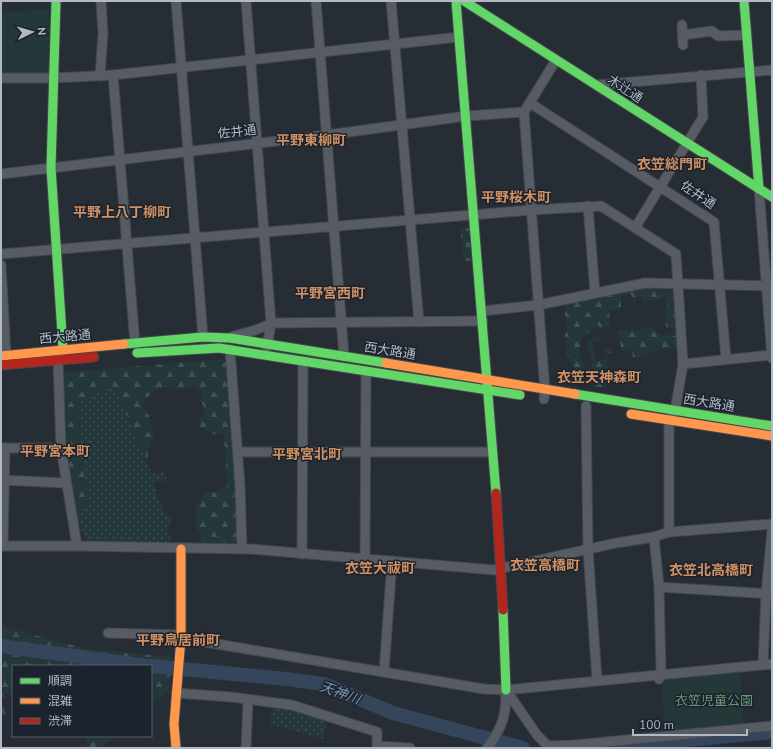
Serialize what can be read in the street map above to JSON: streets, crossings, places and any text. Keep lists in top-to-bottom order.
{
  "streets": {
    "main road": ["木辻通", "西大路通"],
    "street": ["佐井通"]
  },
  "districts": [
    "平野東柳町",
    "衣笠総門町",
    "平野桜木町",
    "平野上八丁柳町",
    "平野宮西町",
    "衣笠天神森町",
    "平野宮本町",
    "平野宮北町",
    "衣笠高橋町",
    "衣笠大祓町",
    "衣笠北高橋町",
    "平野鳥居前町"
  ],
  "water": ["天神川"],
  "parks": ["衣笠児童公園"],
  "legend": ["順調", "混雑", "渋滞"],
  "scale_bar": "100 m",
  "north": "right"
}
